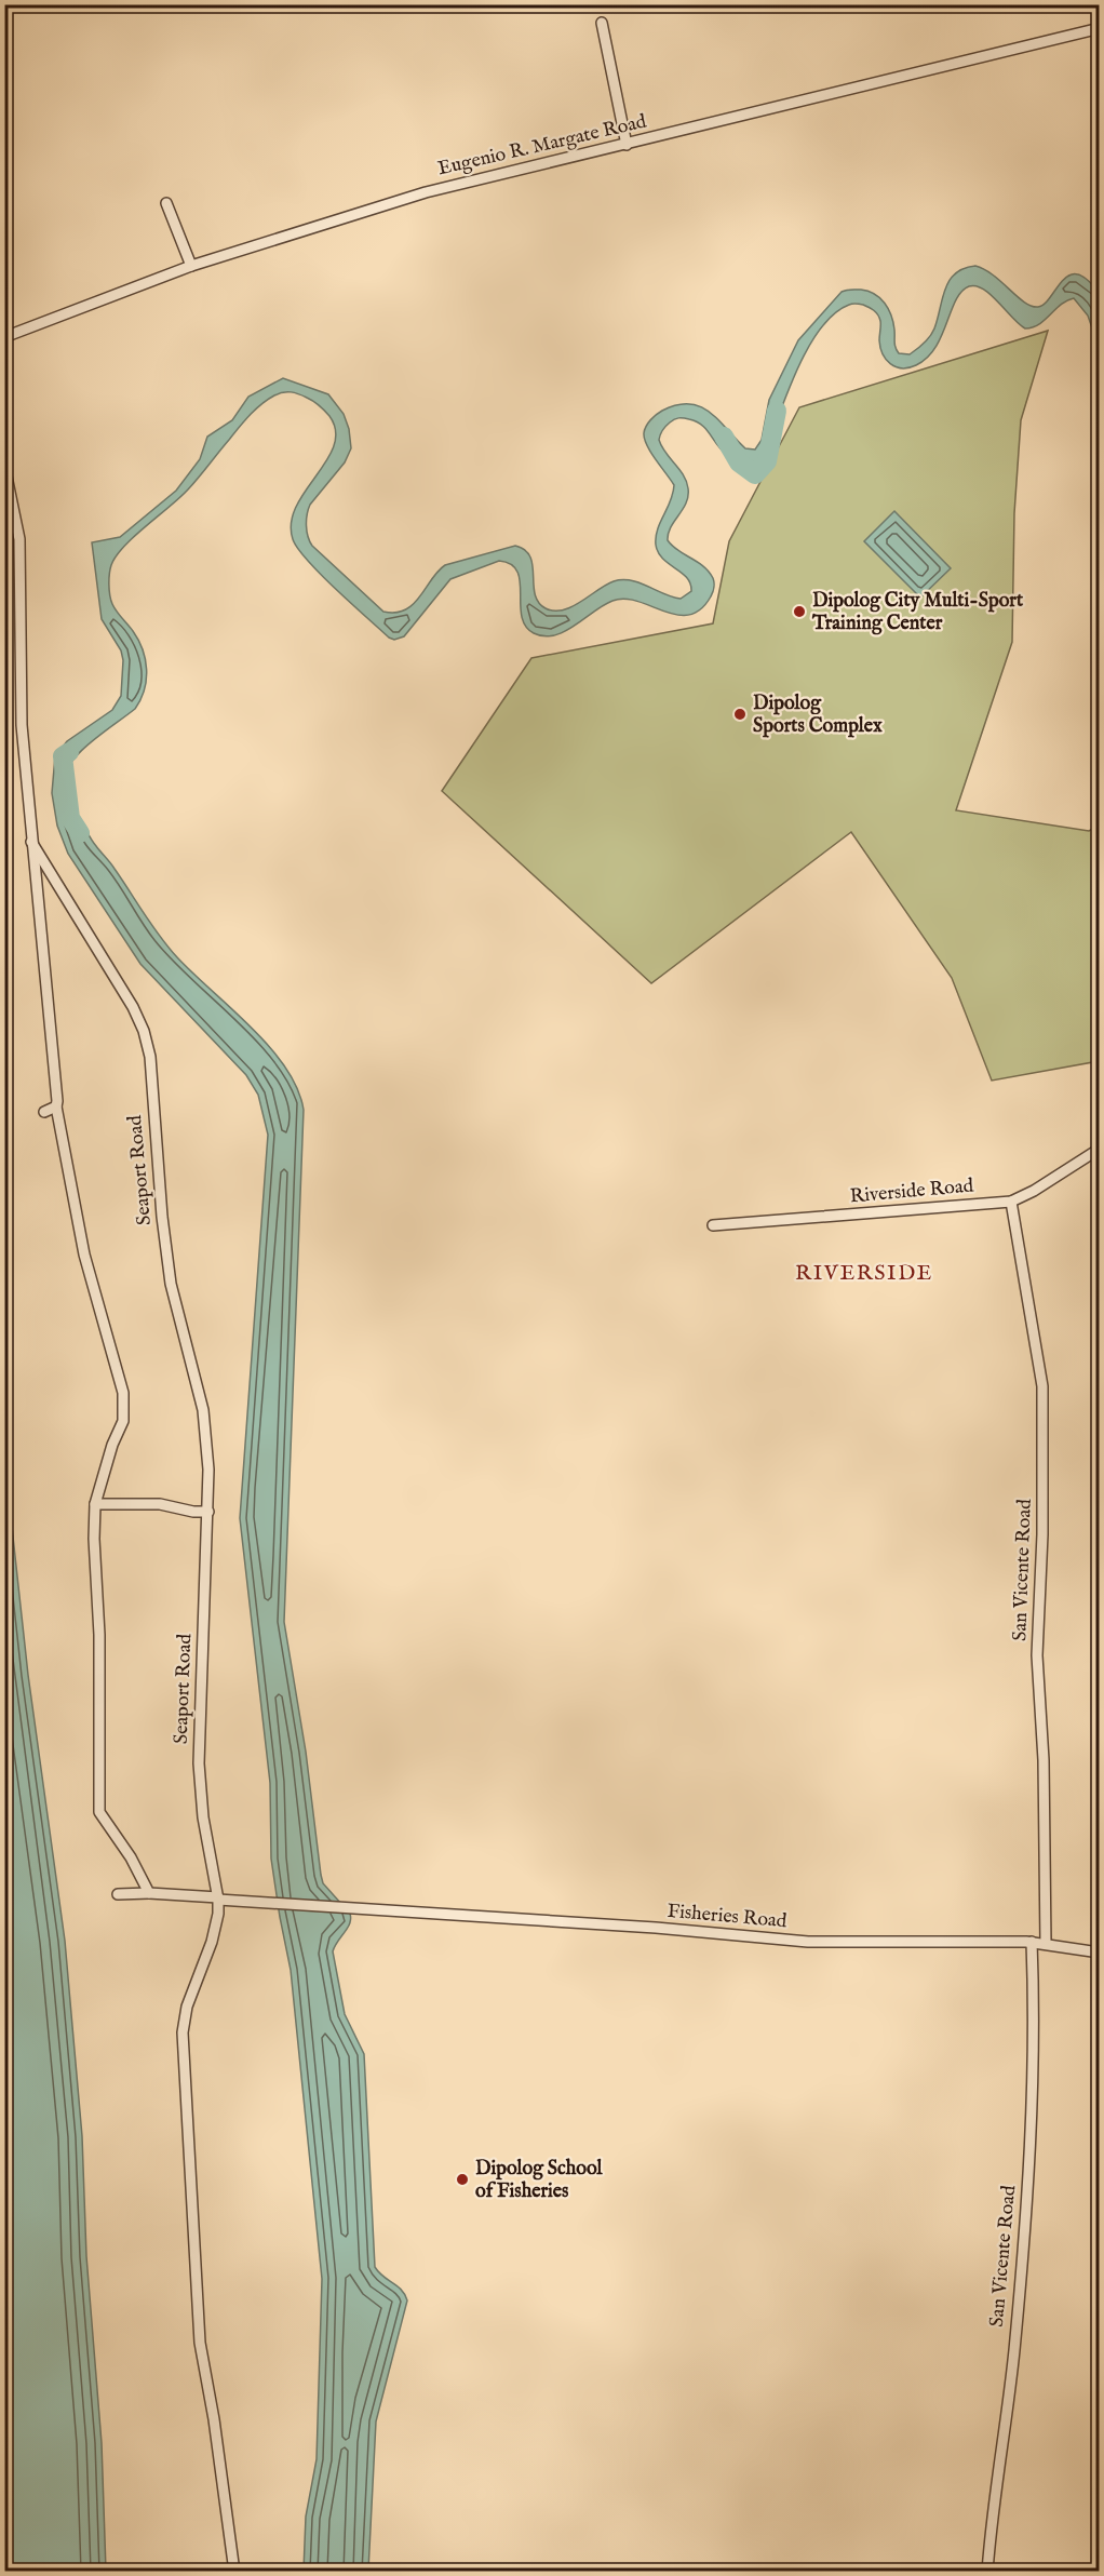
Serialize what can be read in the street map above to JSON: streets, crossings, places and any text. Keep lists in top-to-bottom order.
{
  "streets": {
    "street": [
      "Eugenio R. Margate Road",
      "Seaport Road",
      "Riverside Road",
      "San Vicente Road",
      "Fisheries Road"
    ]
  },
  "crossings": [
    ["Seaport Road", "Fisheries Road"],
    ["Riverside Road", "San Vicente Road"],
    ["San Vicente Road", "Fisheries Road"]
  ],
  "districts": ["RIVERSIDE"],
  "places": ["Dipolog City Multi-Sport Training Center", "Dipolog Sports Complex", "Dipolog School of Fisheries"]
}
